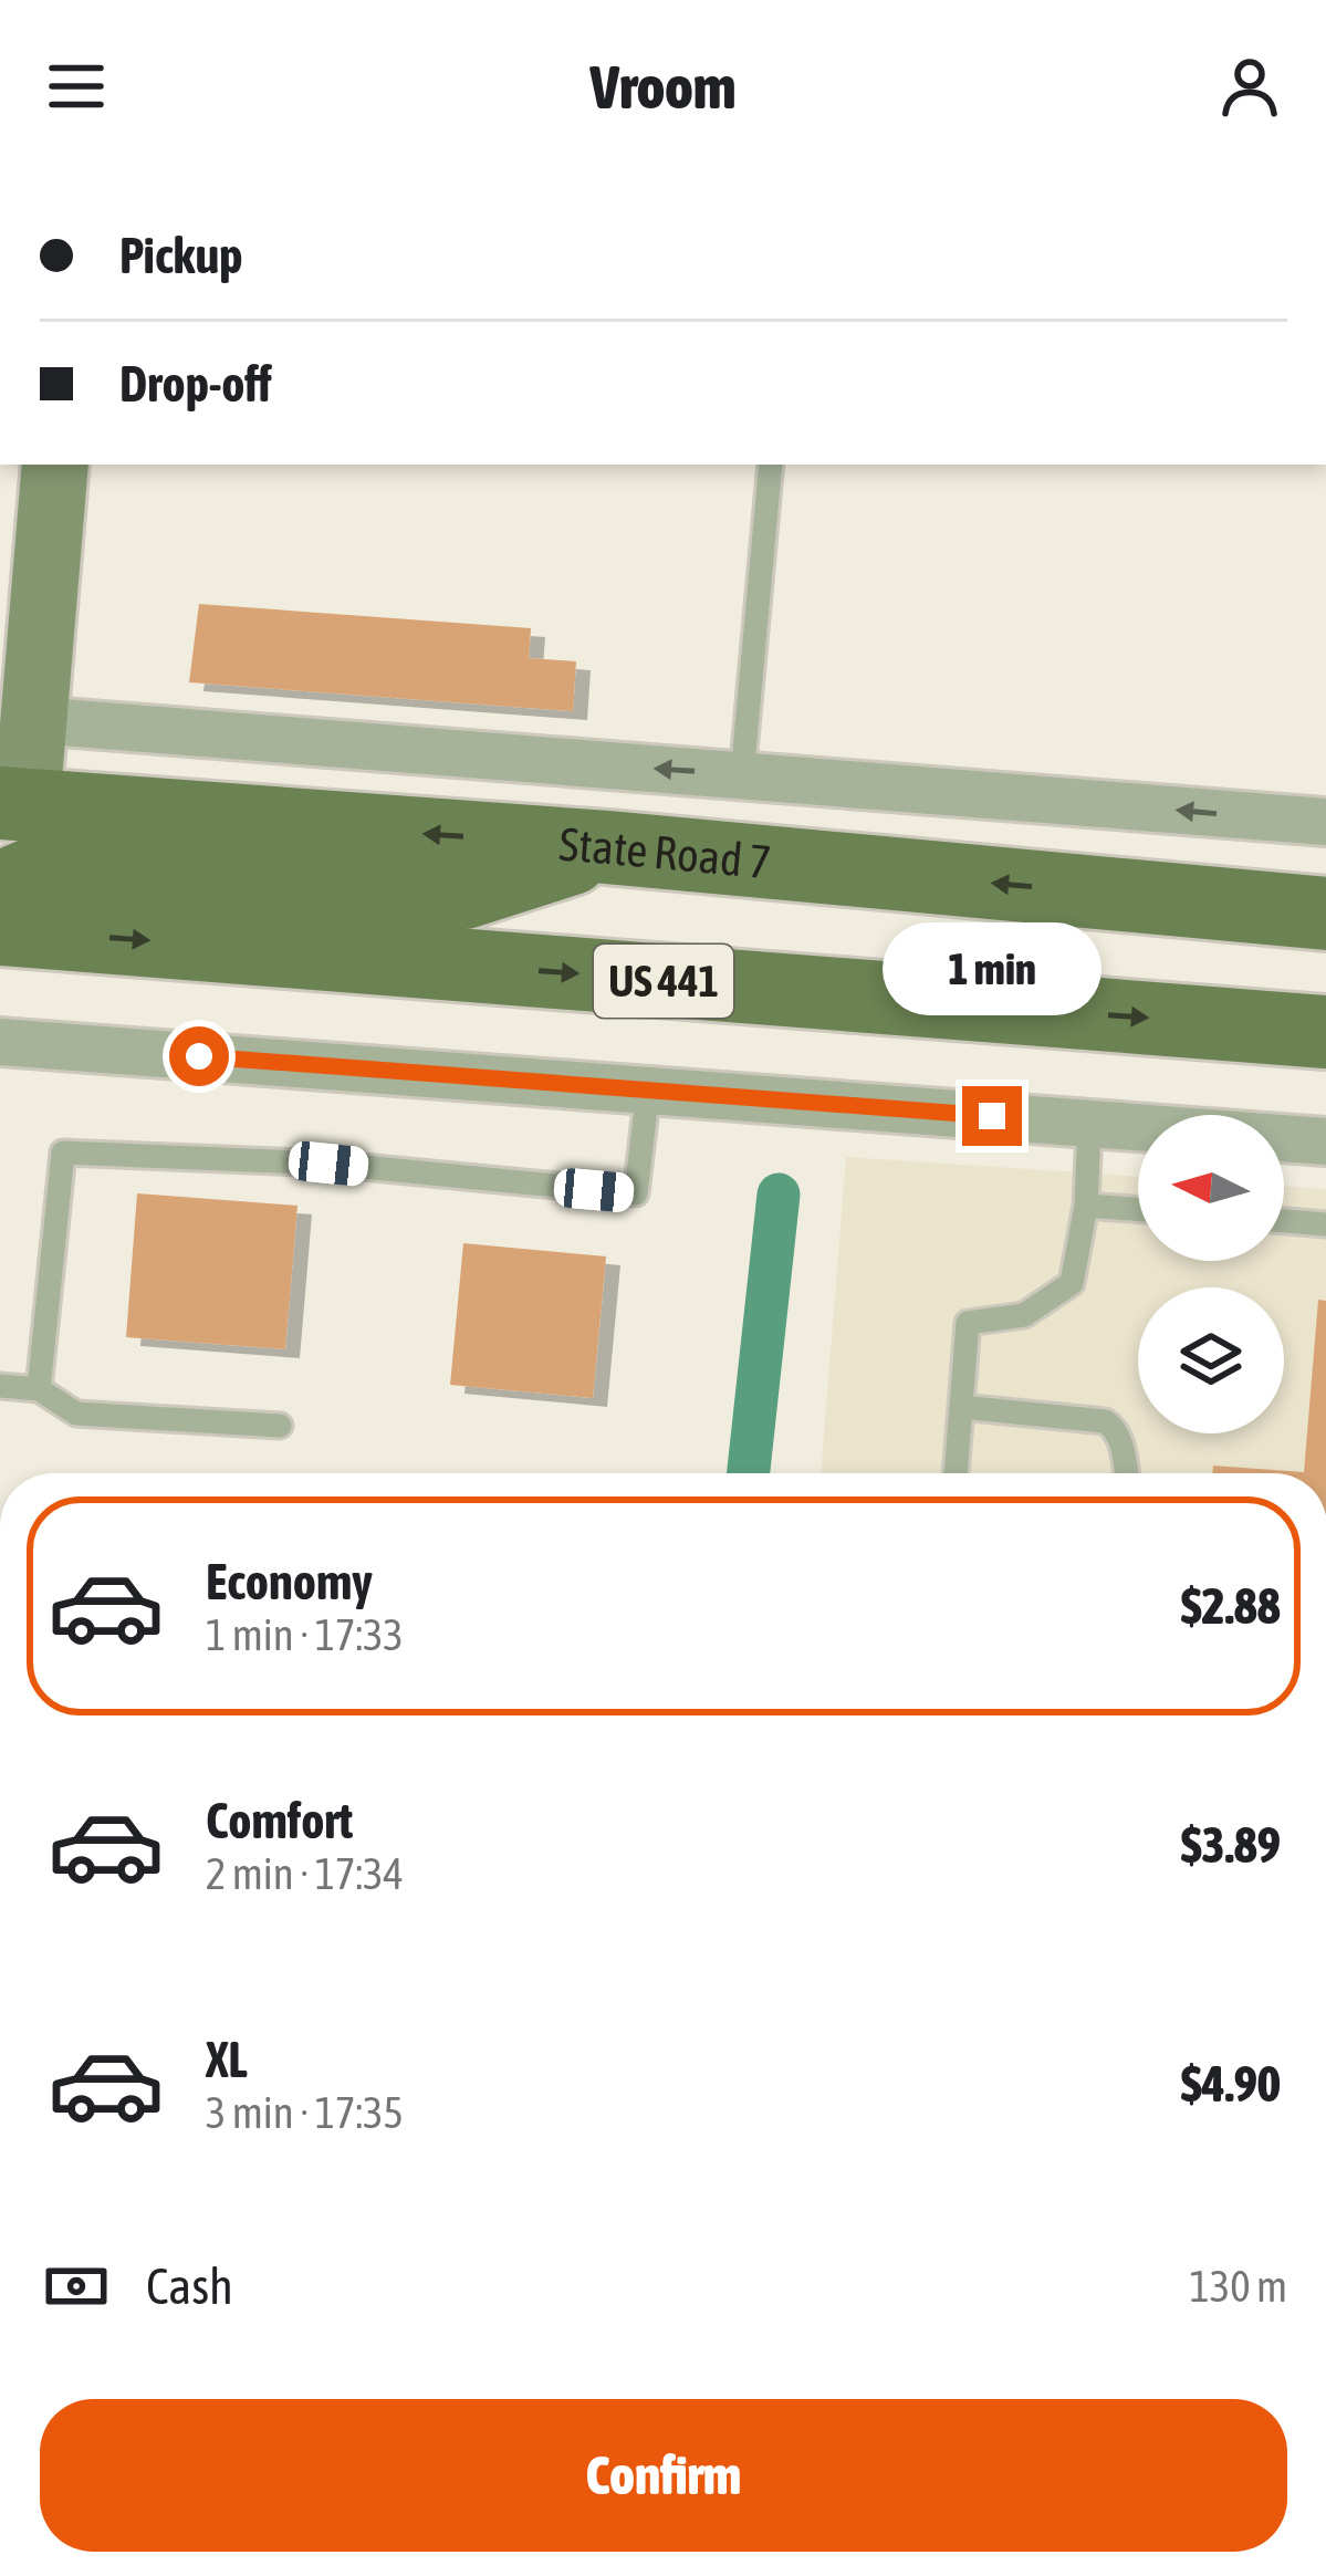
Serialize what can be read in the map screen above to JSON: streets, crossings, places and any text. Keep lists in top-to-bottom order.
{
  "streets": {
    "main road": ["State Road 7", "US 441"]
  },
  "north": "left",
  "page": {
    "header": "Vroom",
    "banner": ["Pickup", "Drop-off"],
    "bubble": "1 min",
    "list": [
      {
        "name": "Economy",
        "note": "1 min · 17:33",
        "value": "$2.88"
      },
      {
        "name": "Comfort",
        "note": "2 min · 17:34",
        "value": "$3.89"
      },
      {
        "name": "XL",
        "note": "3 min · 17:35",
        "value": "$4.90"
      }
    ],
    "pay": ["Cash", "130 m"],
    "buttons": "Confirm"
  }
}
